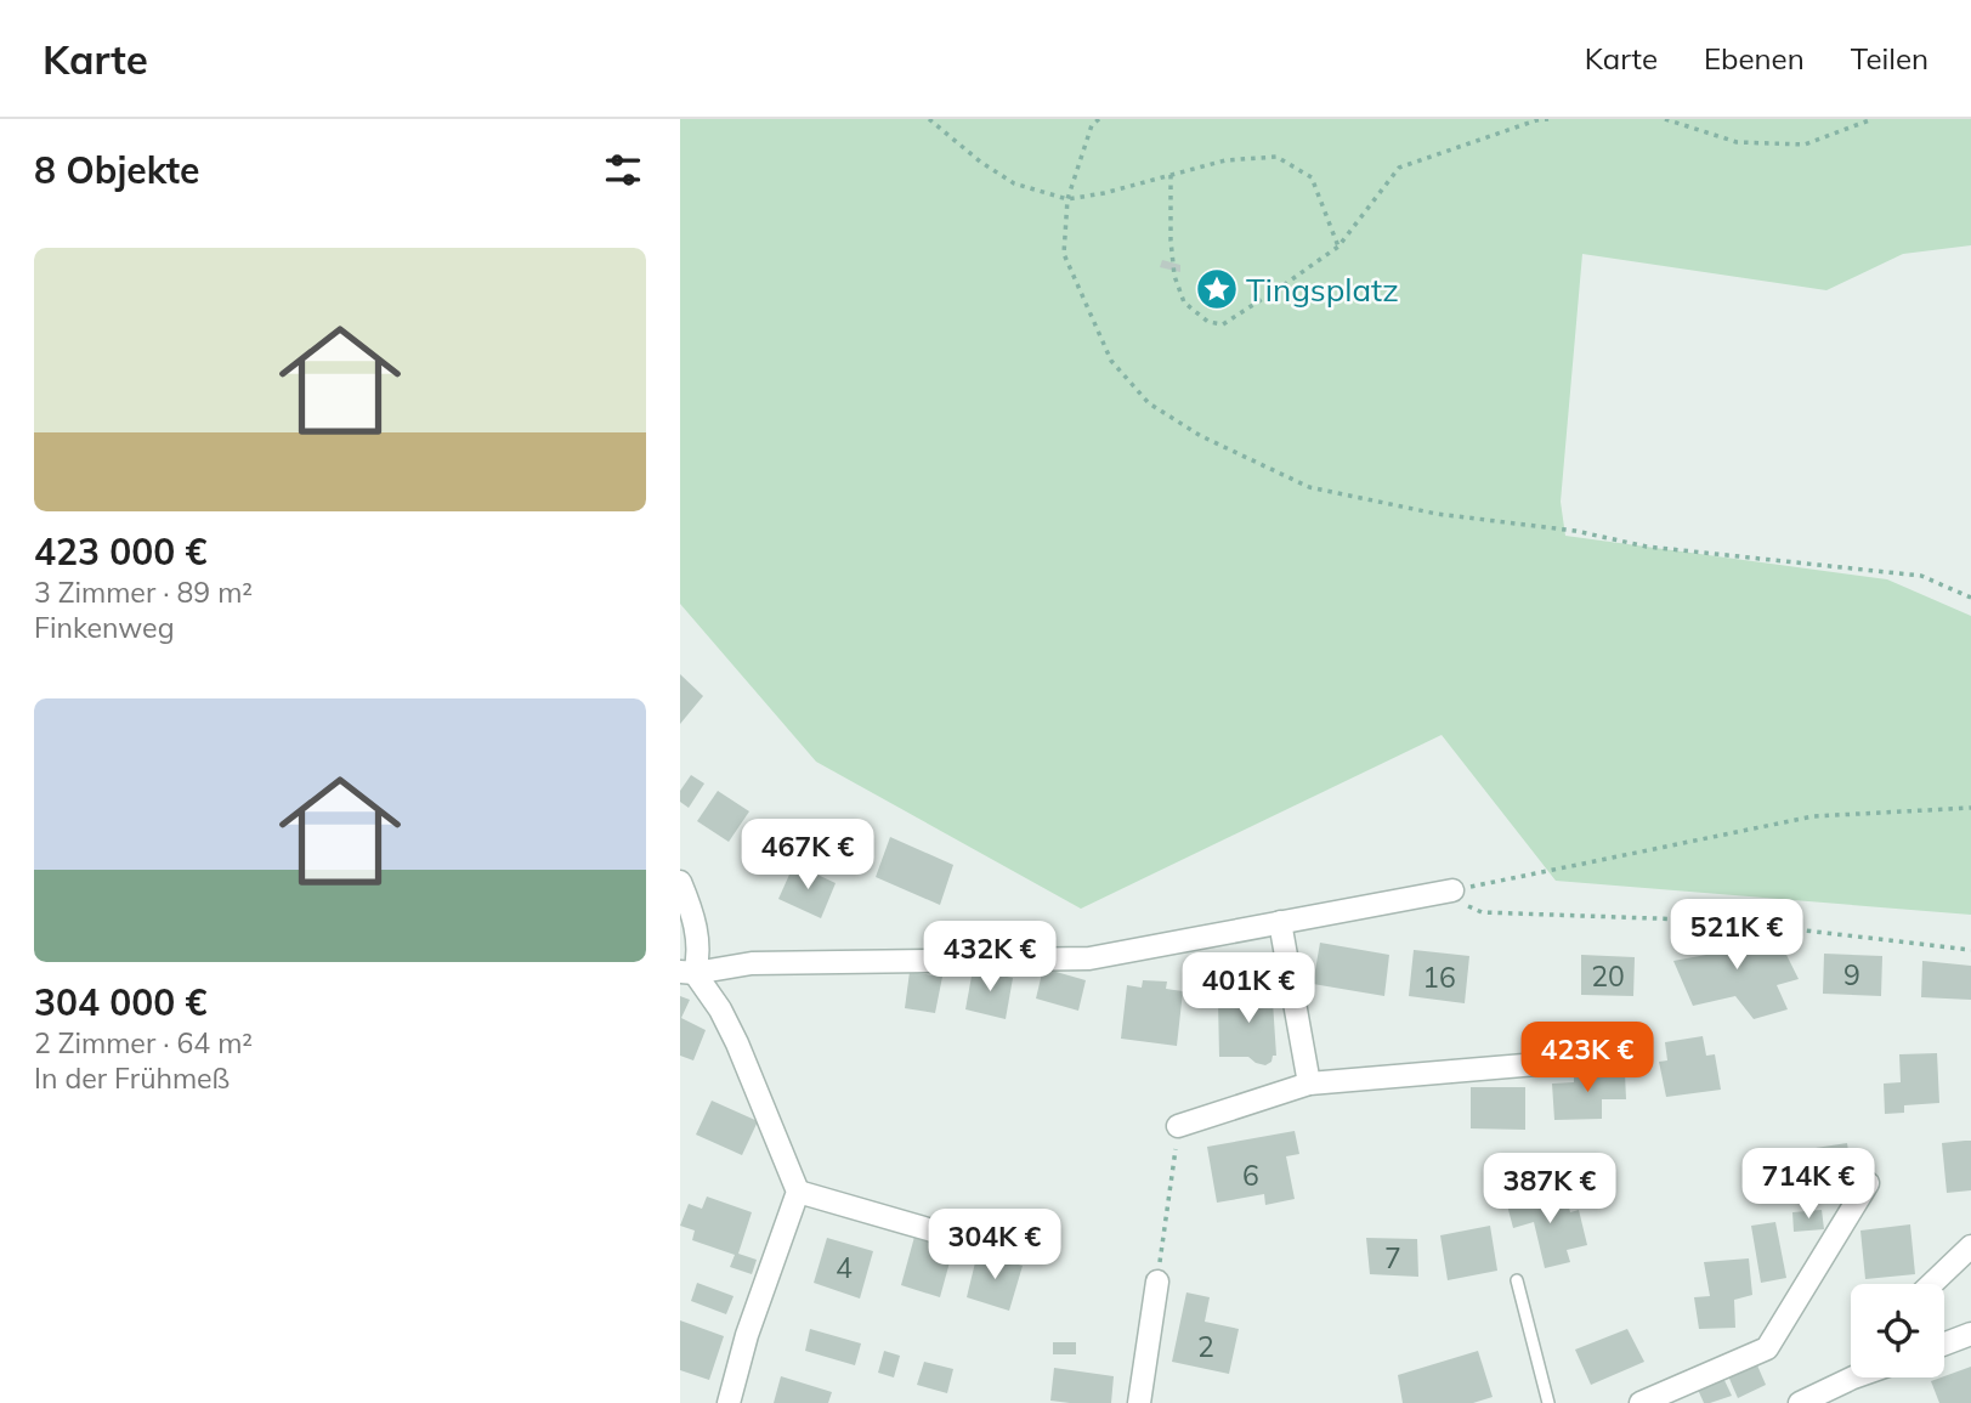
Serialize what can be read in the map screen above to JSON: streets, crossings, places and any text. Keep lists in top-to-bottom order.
{
  "places": {
    "place": ["Tingsplatz"]
  },
  "house_numbers": [
    "9",
    "20",
    "16",
    "6",
    "7",
    "4",
    "2"
  ],
  "page": {
    "header": "Karte",
    "nav": ["Karte", "Ebenen", "Teilen"],
    "heading": "8 Objekte",
    "list": [
      {
        "name": "423 000 €",
        "note": "3 Zimmer · 89 m² · Finkenweg"
      },
      {
        "name": "304 000 €",
        "note": "2 Zimmer · 64 m² · In der Frühmeß"
      }
    ],
    "price": [
      "467K €",
      "521K €",
      "432K €",
      "401K €",
      "423K €",
      "714K €",
      "387K €",
      "304K €"
    ]
  }
}
